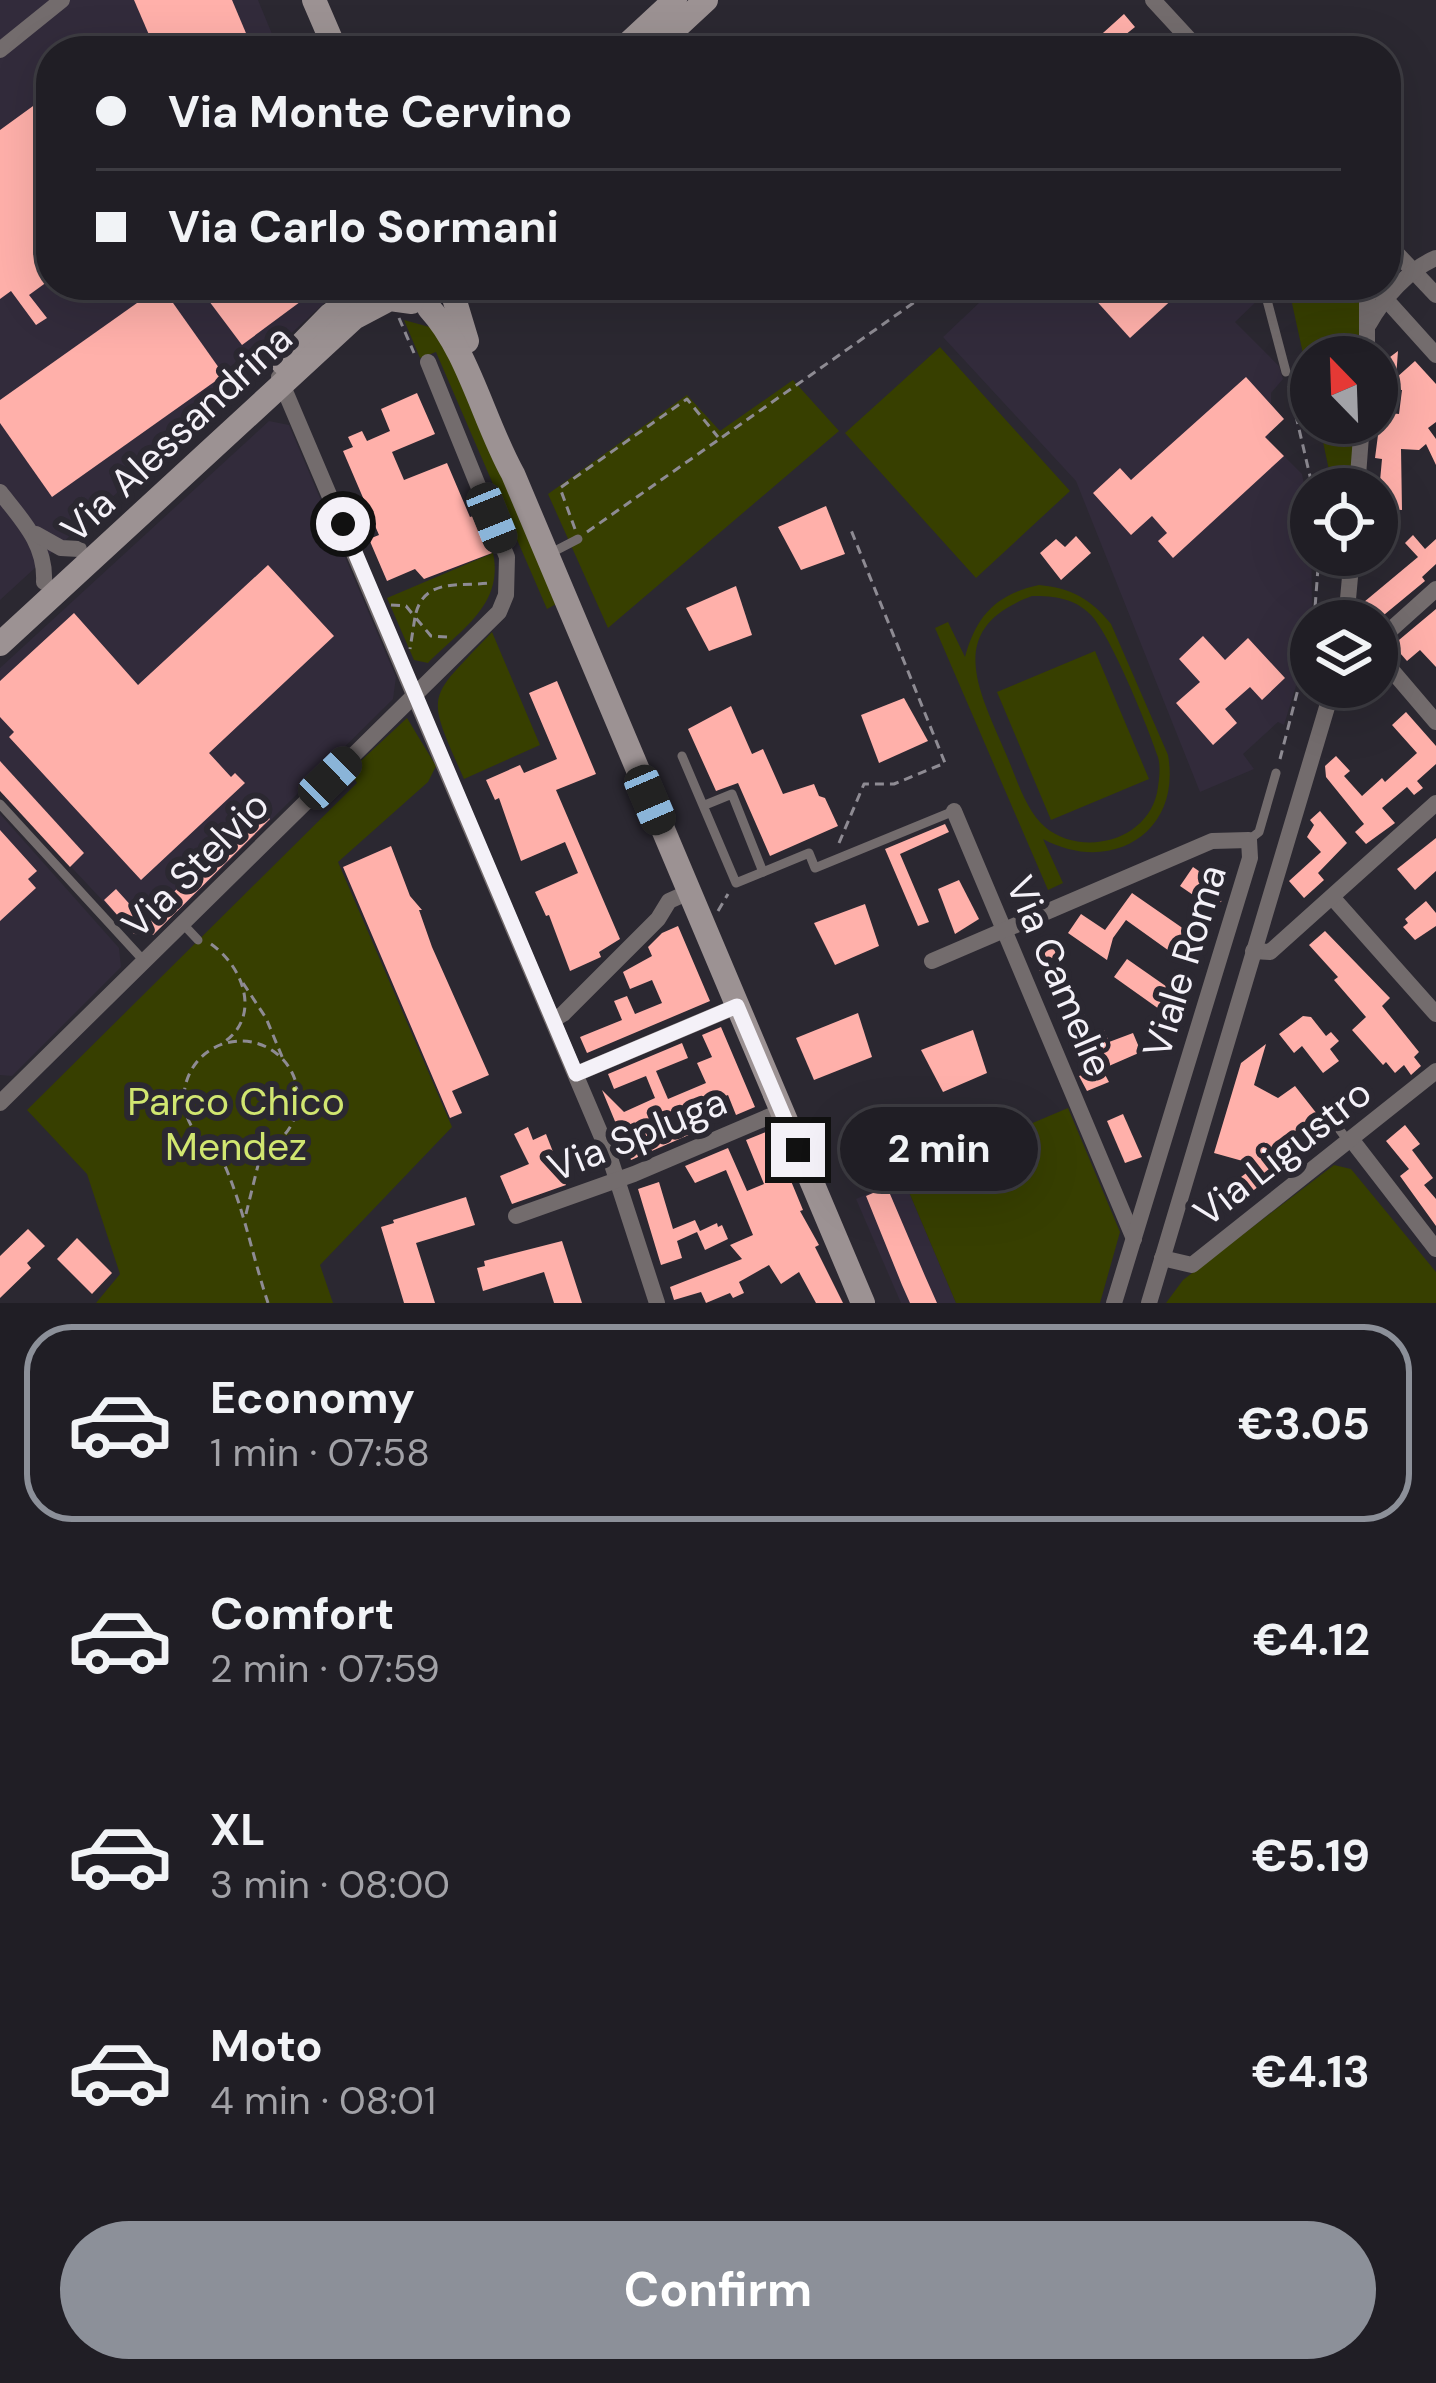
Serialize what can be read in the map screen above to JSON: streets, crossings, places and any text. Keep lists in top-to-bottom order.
{
  "streets": {
    "main road": ["Via Alessandrina"],
    "street": [
      "Via Stelvio",
      "Viale Roma",
      "Via Camelie",
      "Via Spluga",
      "Via Ligustro"
    ]
  },
  "crossings": [
    ["Viale Roma", "Via Camelie"],
    ["Viale Roma", "Via Ligustro"]
  ],
  "parks": ["Parco Chico Mendez"],
  "north": "top left",
  "page": {
    "banner": ["Via Monte Cervino", "Via Carlo Sormani"],
    "bubble": "2 min",
    "list": [
      {
        "name": "Economy",
        "note": "1 min · 07:58",
        "value": "€3.05"
      },
      {
        "name": "Comfort",
        "note": "2 min · 07:59",
        "value": "€4.12"
      },
      {
        "name": "XL",
        "note": "3 min · 08:00",
        "value": "€5.19"
      },
      {
        "name": "Moto",
        "note": "4 min · 08:01",
        "value": "€4.13"
      }
    ],
    "buttons": "Confirm"
  }
}
